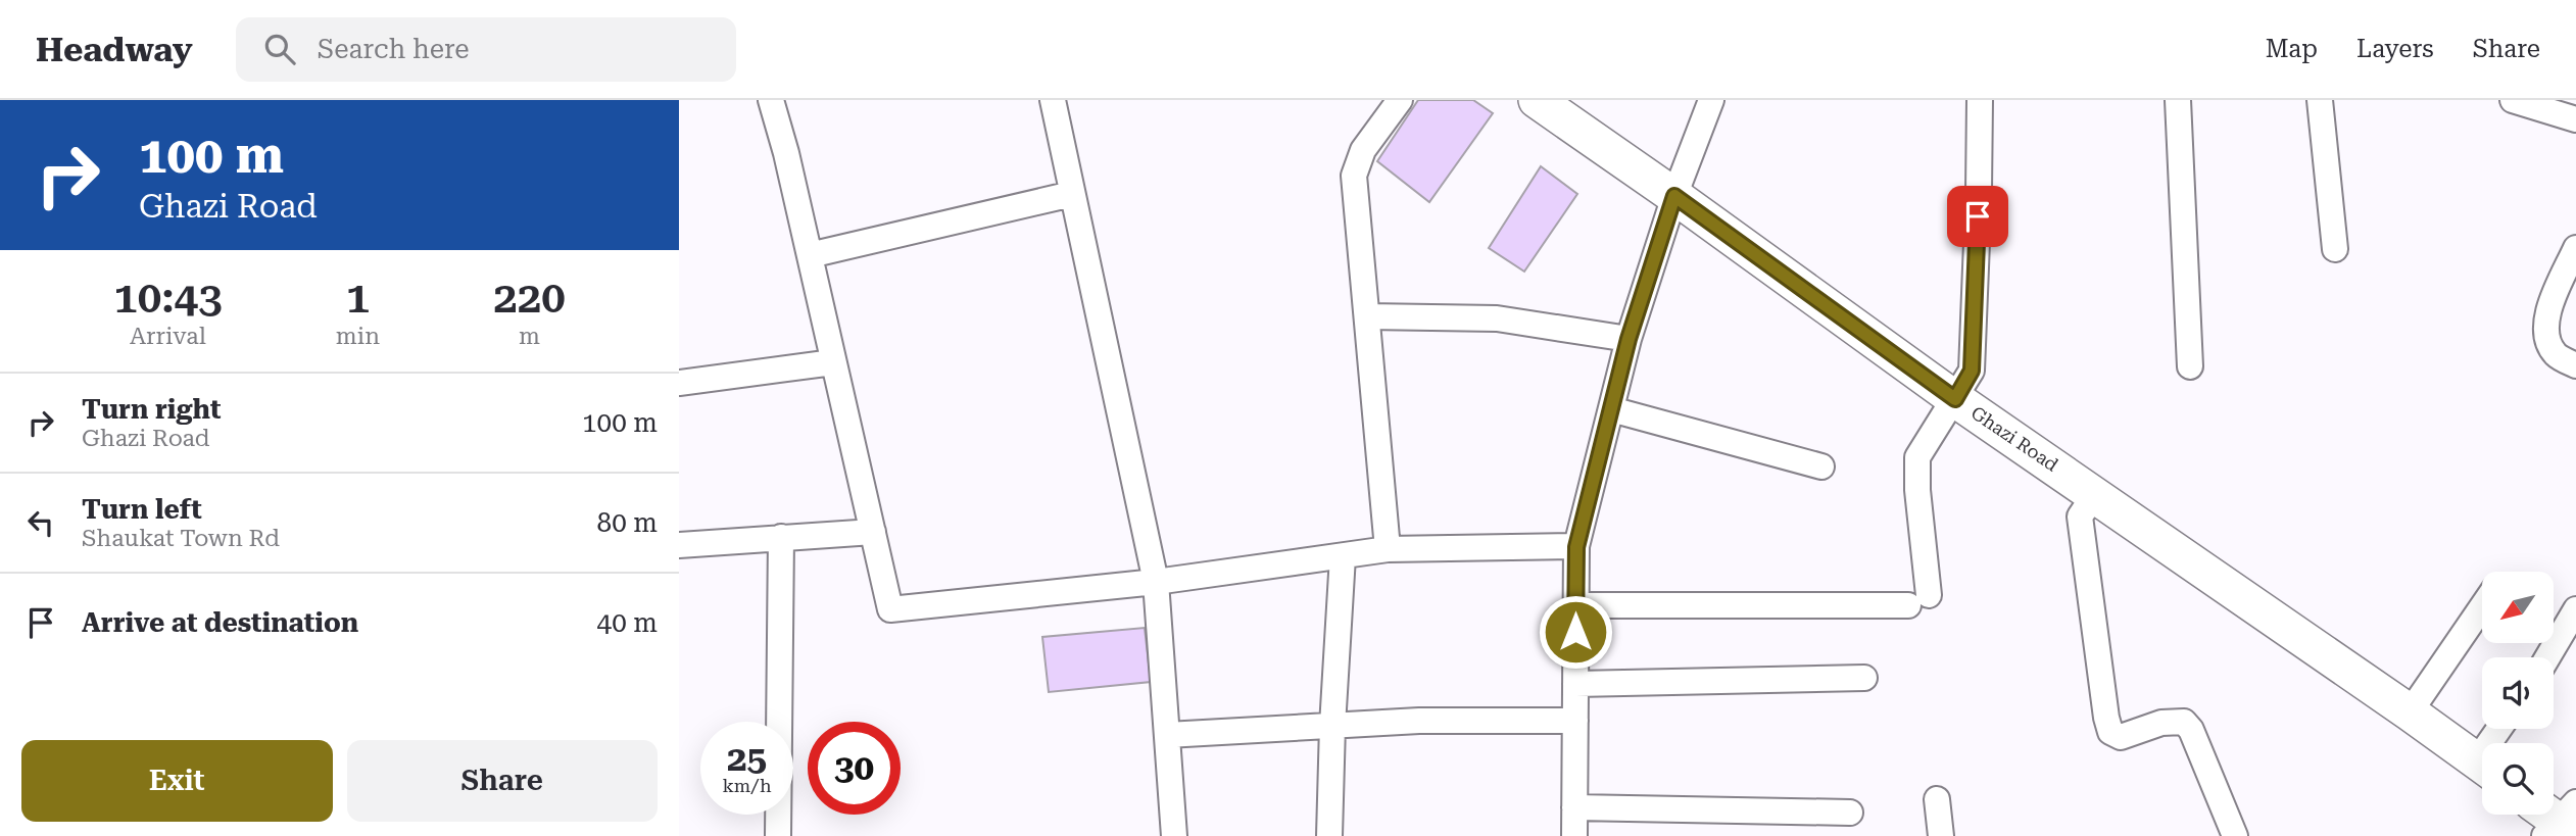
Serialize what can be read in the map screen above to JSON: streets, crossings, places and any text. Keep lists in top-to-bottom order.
{
  "streets": {
    "main road": ["Ghazi Road"]
  },
  "north": "bottom left",
  "page": {
    "header": "Headway",
    "search": "Search here",
    "nav": ["Map", "Layers", "Share"],
    "turn": ["100 m", "Ghazi Road"],
    "eta": [
      "10:43",
      "Arrival",
      "1",
      "min",
      "220",
      "m"
    ],
    "list": [
      {
        "name": "Turn right",
        "note": "Ghazi Road",
        "value": "100 m"
      },
      {
        "name": "Turn left",
        "note": "Shaukat Town Rd",
        "value": "80 m"
      },
      {
        "name": "Arrive at destination",
        "value": "40 m"
      }
    ],
    "speed": "25 km/h",
    "limit": "30",
    "buttons": ["Exit", "Share"]
  }
}
